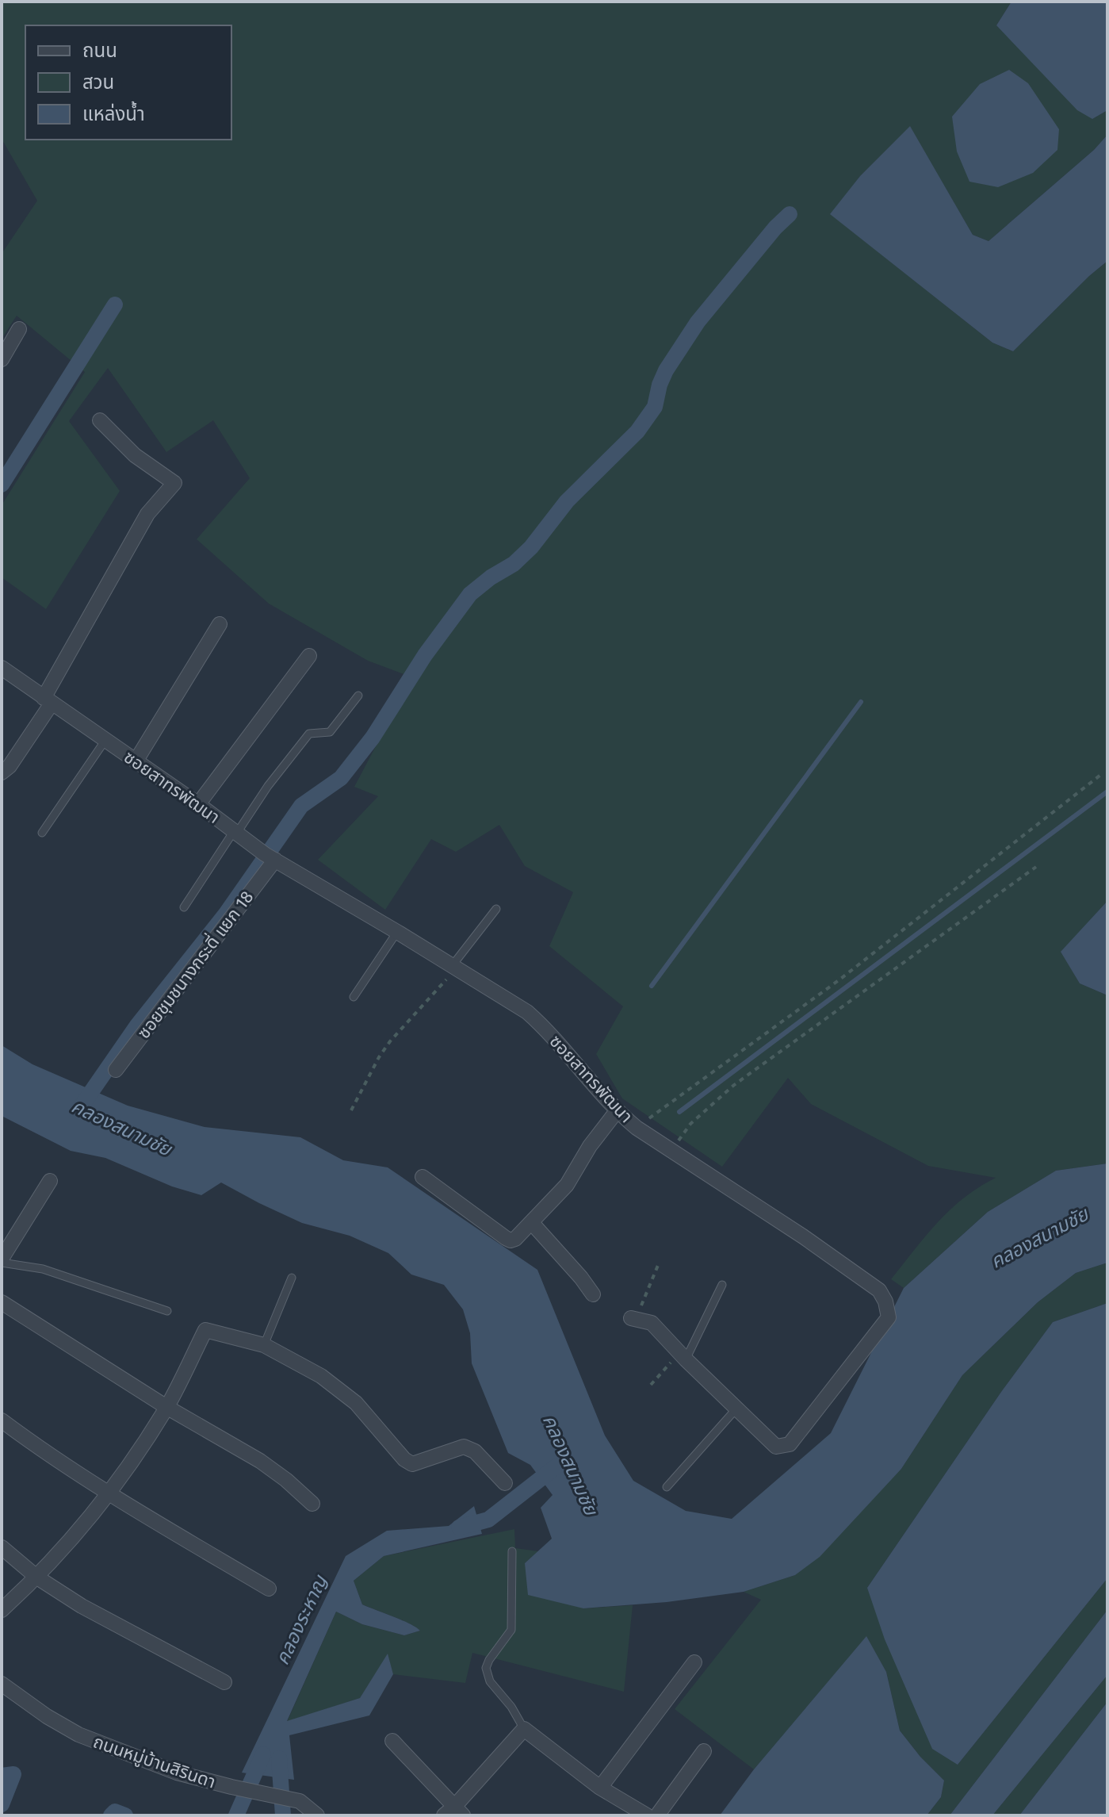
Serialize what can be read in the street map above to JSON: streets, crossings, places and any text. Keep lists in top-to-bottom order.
{
  "streets": {
    "street": ["ซอยสาทรพัฒนา", "ซอยชุมชนางกระดี่ แยก 18", "ถนนหมู่บ้านสิรินดา"]
  },
  "crossings": [
    ["ซอยสาทรพัฒนา", "ซอยชุมชนางกระดี่ แยก 18"]
  ],
  "water": ["คลองสนามชัย", "คลองระหาญ"],
  "legend": ["ถนน", "สวน", "แหล่งน้ำ"]
}
